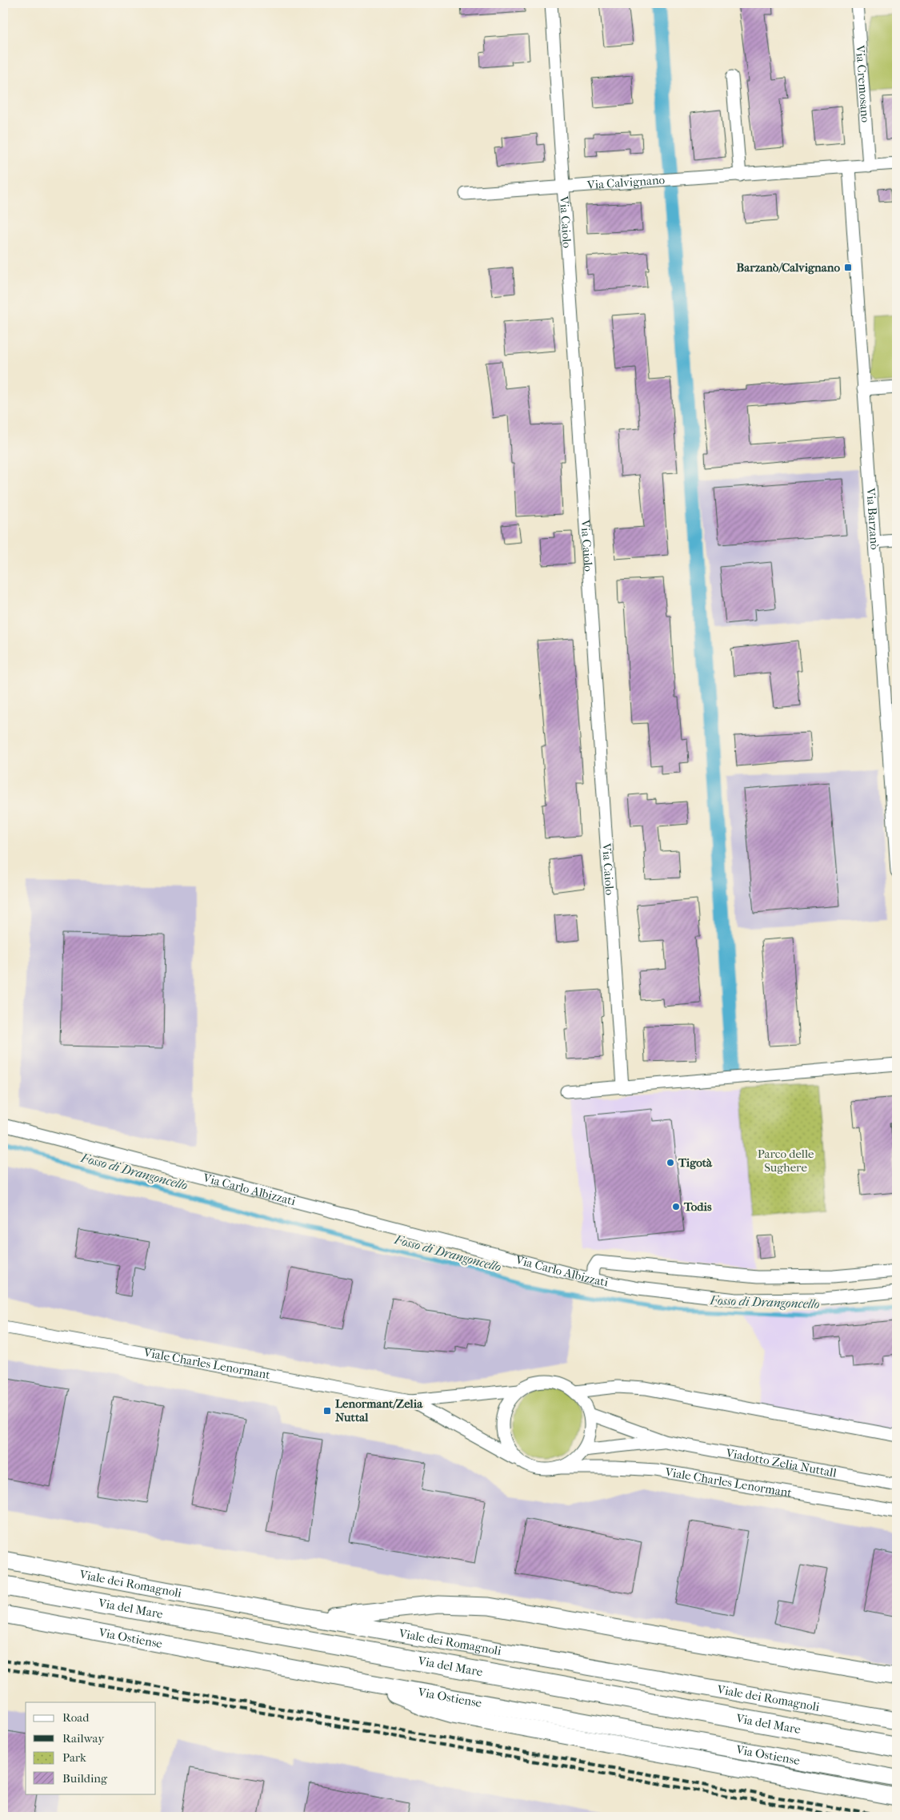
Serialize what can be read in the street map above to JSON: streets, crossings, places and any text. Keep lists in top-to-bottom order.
{
  "streets": {
    "main road": ["Viale dei Romagnoli", "Via del Mare", "Via Ostiense"],
    "street": [
      "Via Cremosano",
      "Via Calvignano",
      "Via Caiolo",
      "Via Barzanò",
      "Via Carlo Albizzati",
      "Viale Charles Lenormant",
      "Viadotto Zelia Nuttall"
    ]
  },
  "crossings": [
    ["Via Cremosano", "Via Calvignano"],
    ["Via Calvignano", "Via Caiolo"],
    ["Via Calvignano", "Via Barzanò"],
    ["Viale Charles Lenormant", "Viadotto Zelia Nuttall"]
  ],
  "water": ["Fosso di Drangoncello"],
  "parks": ["Parco delle Sughere"],
  "places": {
    "transit": ["Barzanò/Calvignano", "Lenormant/Zelia Nuttal"],
    "other": ["Tigotà", "Todis"]
  },
  "legend": [
    "Road",
    "Railway",
    "Park",
    "Building"
  ]
}
